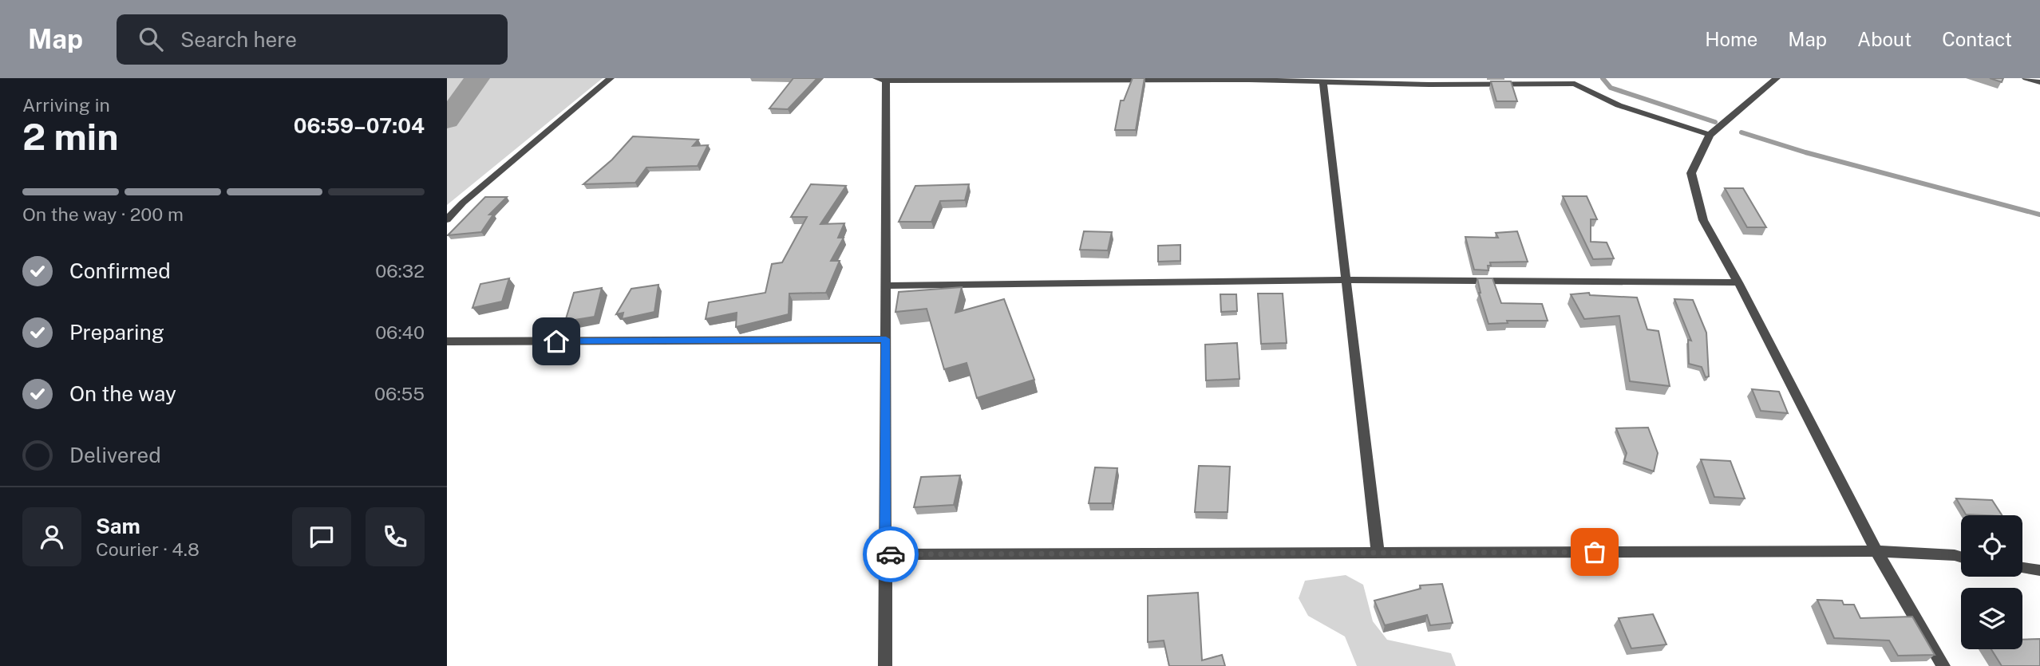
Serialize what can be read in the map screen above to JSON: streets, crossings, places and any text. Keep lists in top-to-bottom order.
{
  "page": {
    "header": "Map",
    "search": "Search here",
    "nav": [
      "Home",
      "Map",
      "About",
      "Contact"
    ],
    "heading": ["2 min", "Arriving in", "06:59–07:04"],
    "panel": ["Sam", "Courier · 4.8"],
    "bar": "On the way · 200 m",
    "list": [
      ["Confirmed", "06:32"],
      ["Preparing", "06:40"],
      ["On the way", "06:55"],
      "Delivered"
    ]
  }
}
